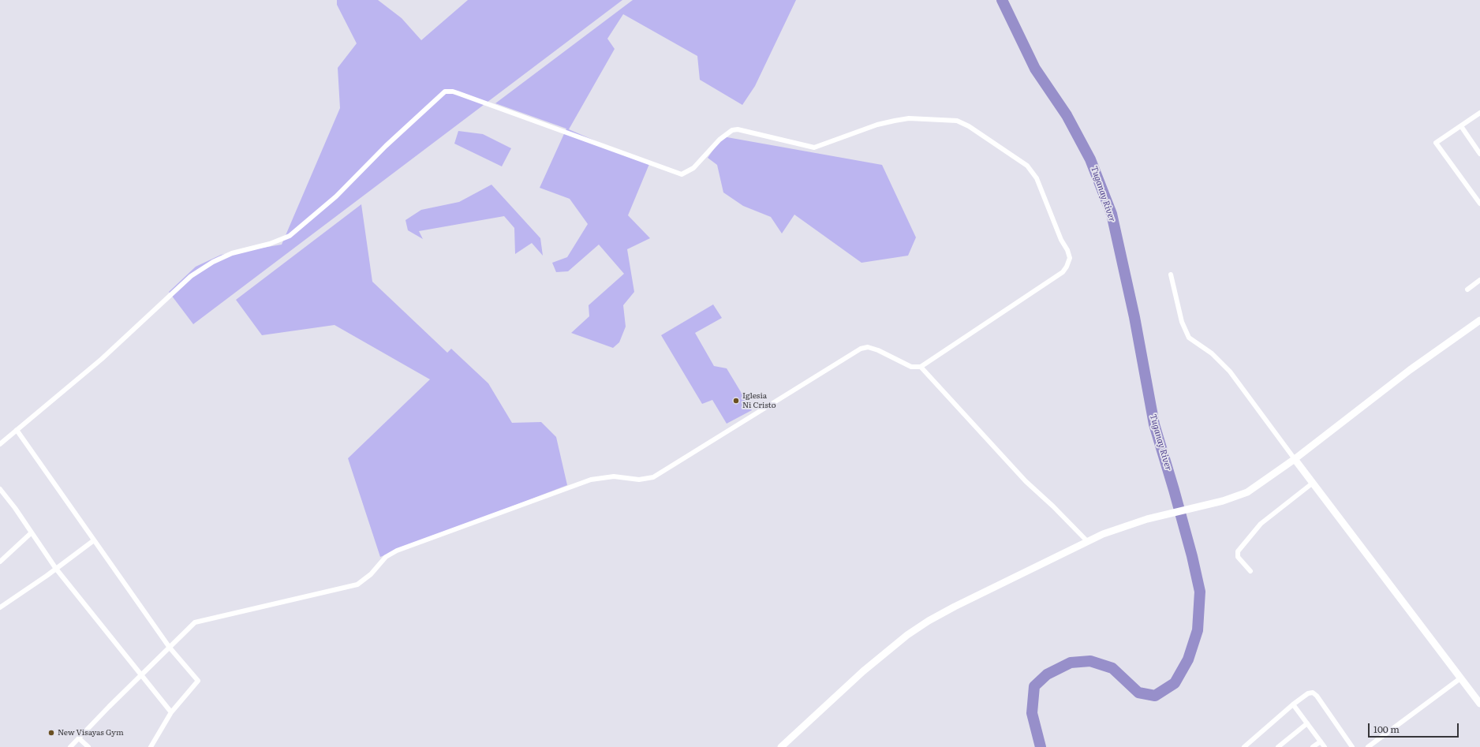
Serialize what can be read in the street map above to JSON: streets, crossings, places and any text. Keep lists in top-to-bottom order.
{
  "water": ["Tuganay River"],
  "places": ["Iglesia Ni Cristo", "New Visayas Gym"],
  "scale_bar": "100 m"
}
